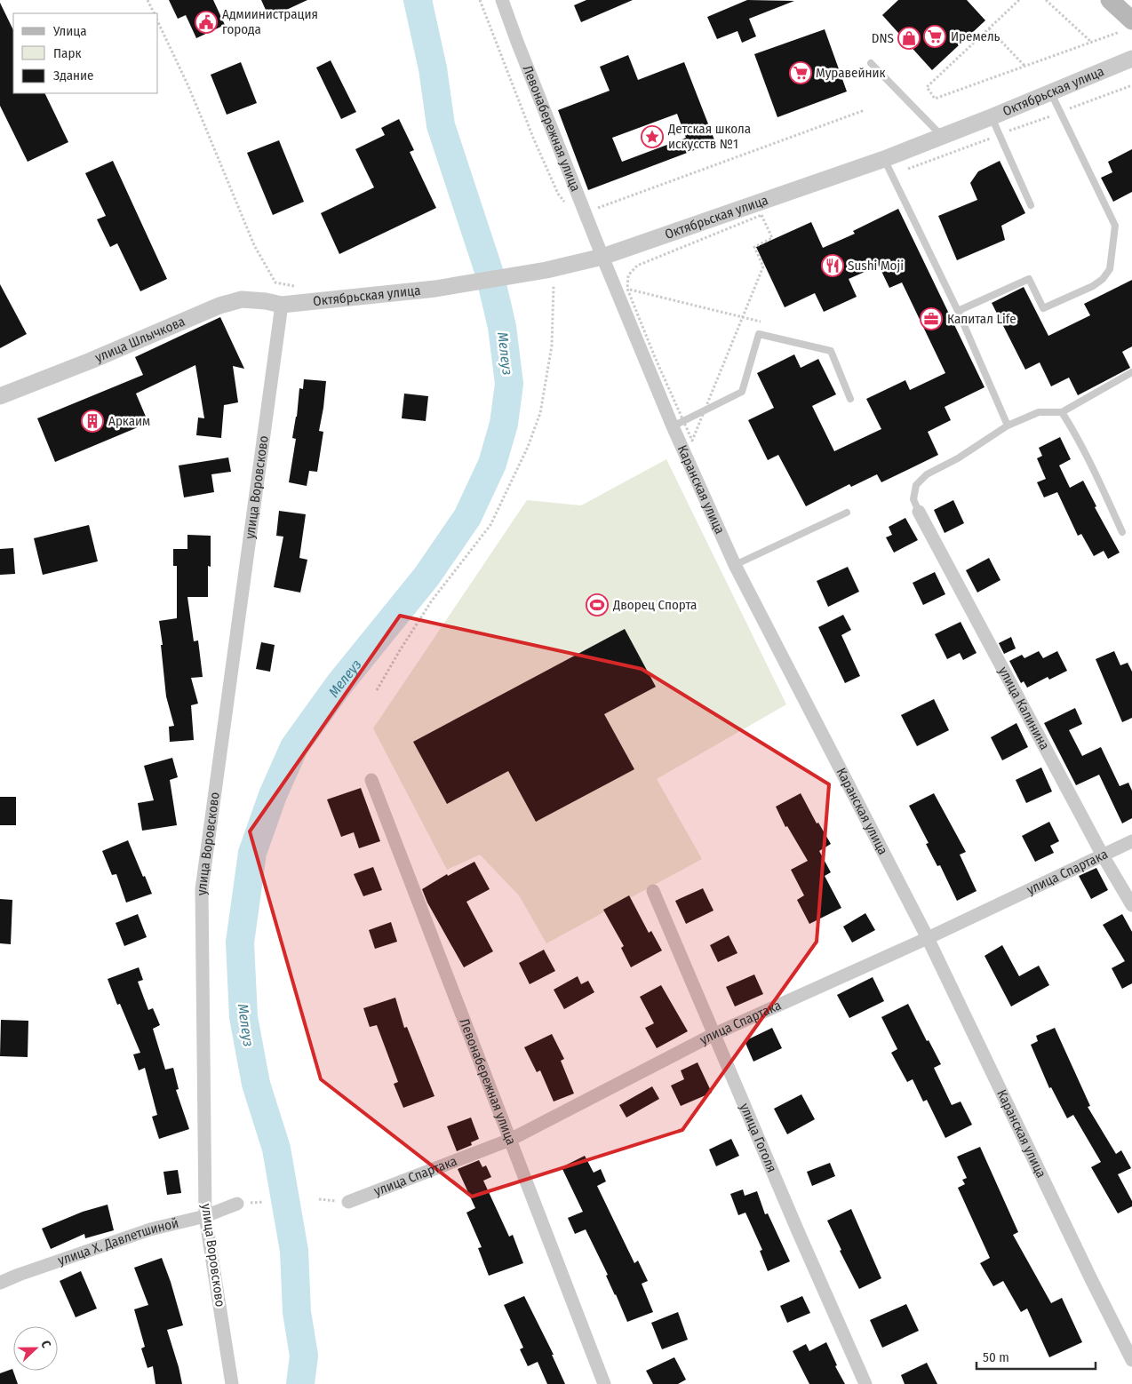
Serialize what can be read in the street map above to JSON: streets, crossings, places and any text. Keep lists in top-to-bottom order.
{
  "streets": {
    "street": [
      "Октябрьская улица",
      "Левонабережная улица",
      "улица Шлычкова",
      "улица Воровсково",
      "Каранская улица",
      "улица Калинина",
      "улица Спартака",
      "улица Гоголя",
      "улица Х. Давлетшиной"
    ]
  },
  "crossings": [
    ["Октябрьская улица", "Левонабережная улица"],
    ["Октябрьская улица", "улица Шлычкова"],
    ["Октябрьская улица", "улица Воровсково"],
    ["Октябрьская улица", "Каранская улица"],
    ["Левонабережная улица", "Каранская улица"],
    ["Левонабережная улица", "улица Спартака"],
    ["улица Шлычкова", "улица Воровсково"],
    ["улица Воровсково", "улица Х. Давлетшиной"],
    ["Каранская улица", "улица Спартака"],
    ["улица Калинина", "улица Спартака"],
    ["улица Спартака", "улица Гоголя"]
  ],
  "water": ["Мелеуз"],
  "places": {
    "public building": ["Адмиинистрация города"],
    "supermarket": ["Иремель", "Муравейник"],
    "shop": ["DNS"],
    "place": ["Детская школа искусств №1"],
    "restaurant": ["Sushi Moji"],
    "office": ["Капитал Life"],
    "building": ["Аркаим"],
    "sports": ["Дворец Спорта"]
  },
  "legend": ["Улица", "Парк", "Здание"],
  "scale_bar": "50 m",
  "north": "right"
}
